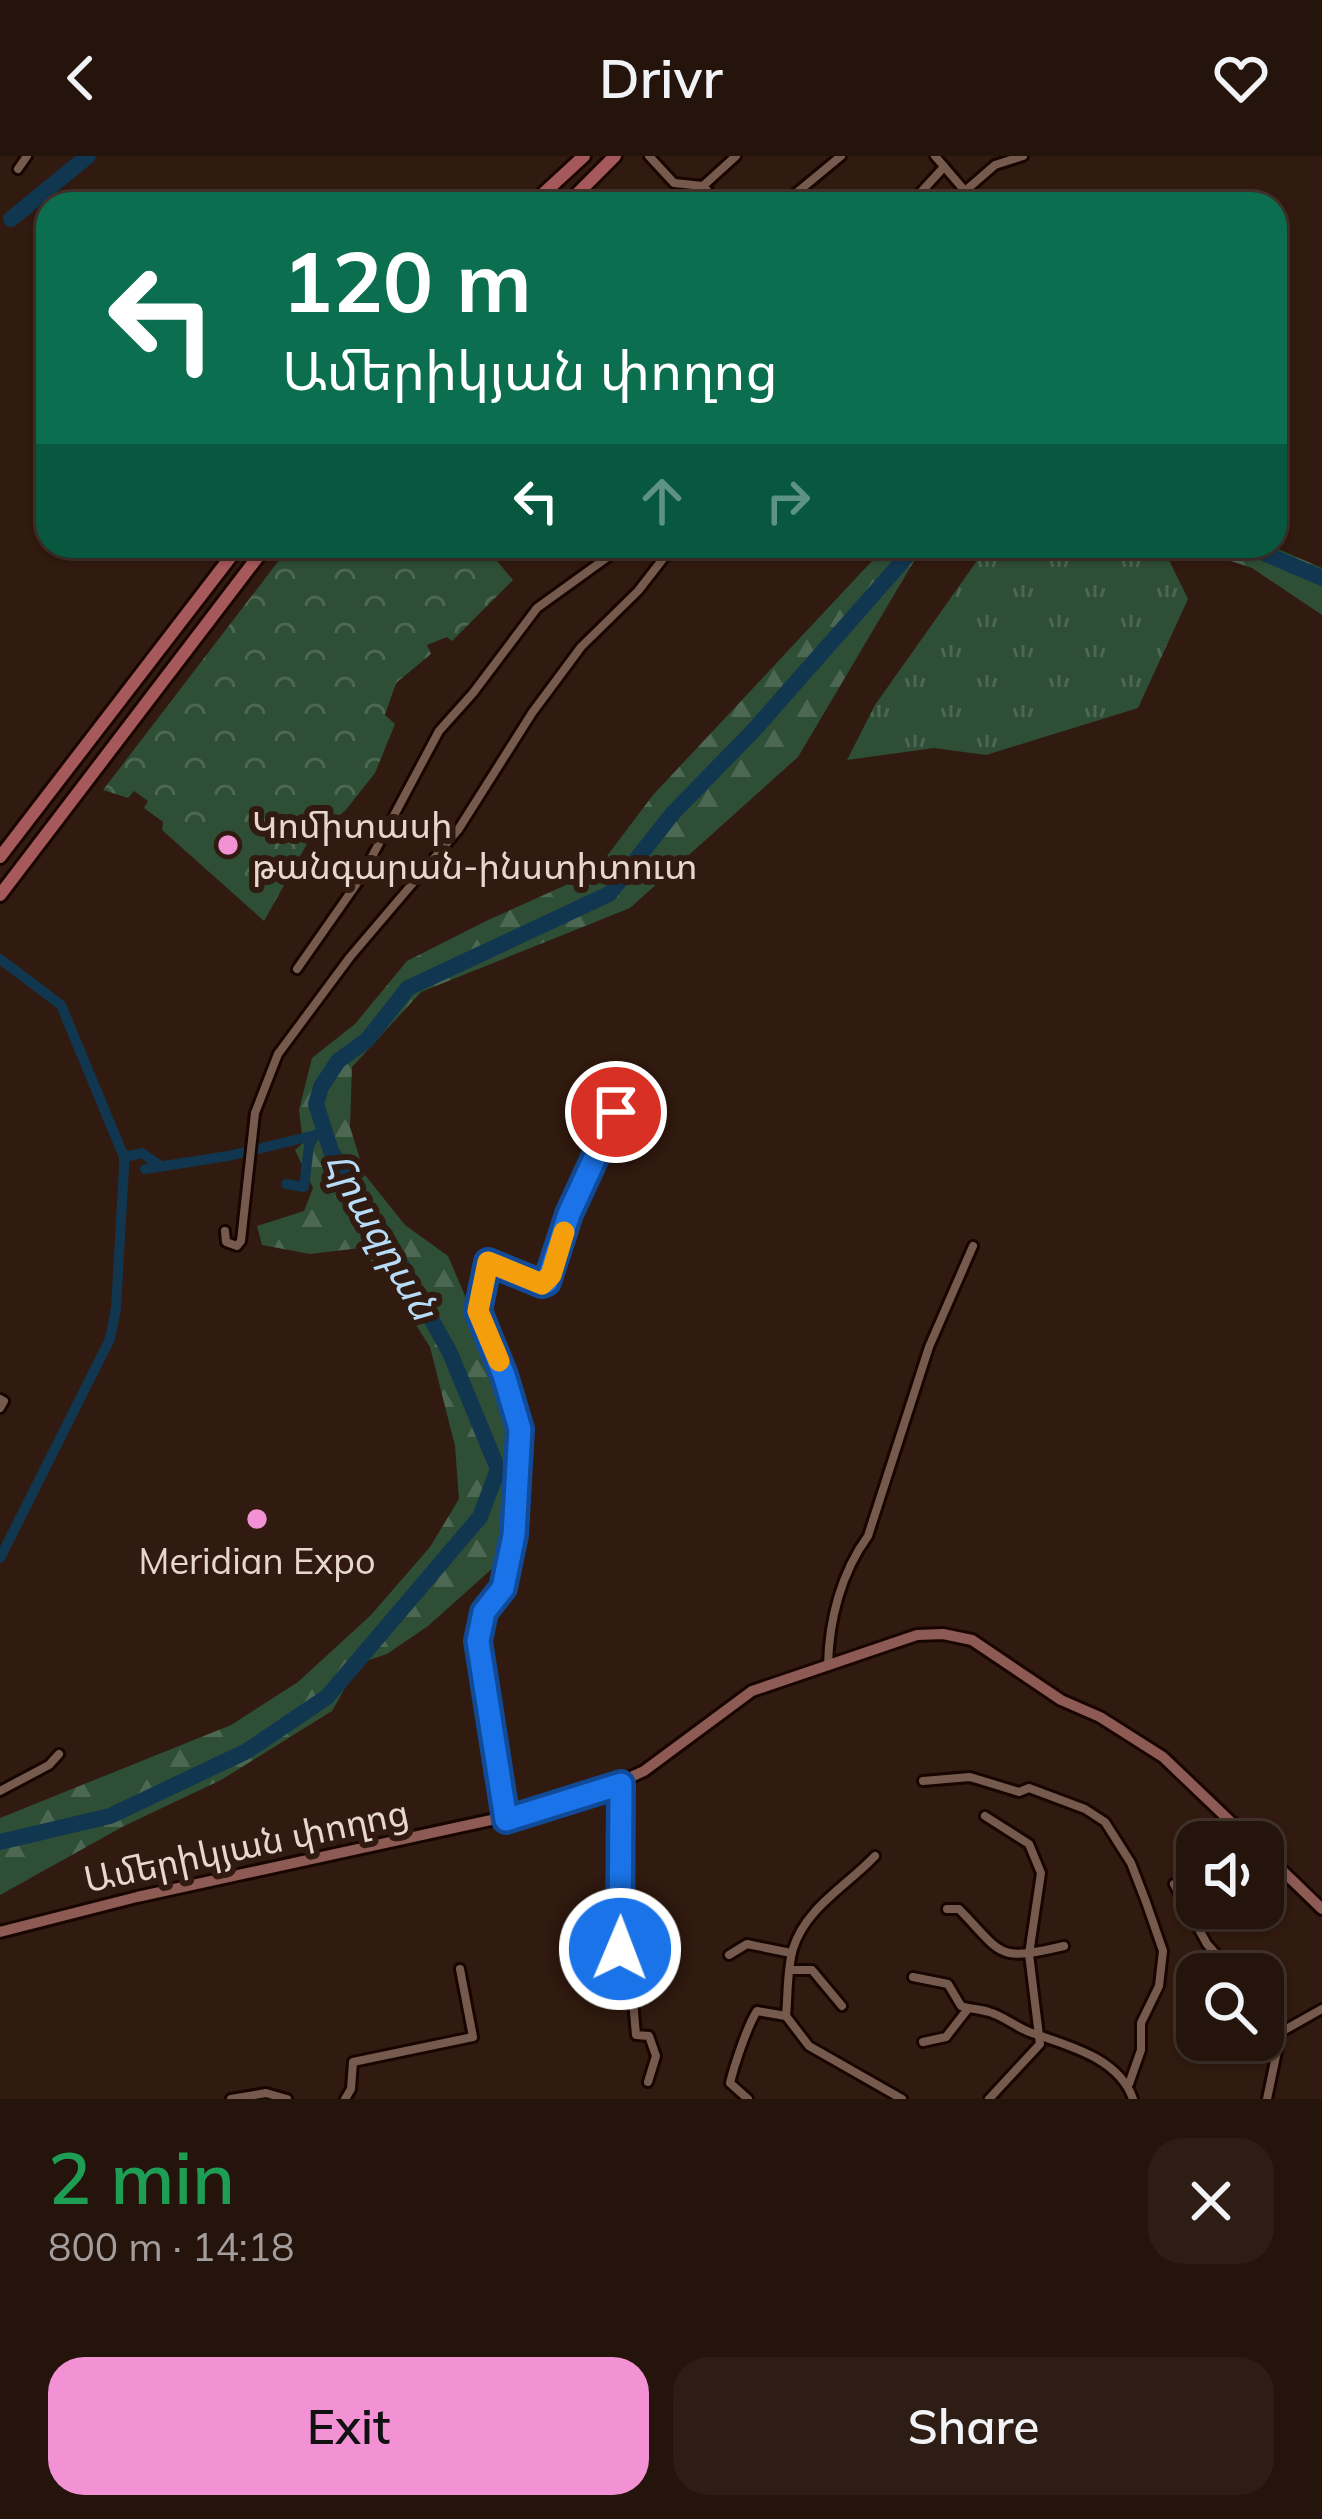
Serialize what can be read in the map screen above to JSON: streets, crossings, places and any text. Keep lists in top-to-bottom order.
{
  "streets": {
    "street": ["Ամերիկյան փողոց"]
  },
  "water": ["Հրազդան"],
  "places": ["Կոմիտասի թանգարան-ինստիտուտ", "Meridian Expo"],
  "page": {
    "header": "Drivr",
    "turn": ["120 m", "Ամերիկյան փողոց"],
    "heading": ["2 min", "800 m · 14:18"],
    "buttons": ["Exit", "Share"]
  }
}
